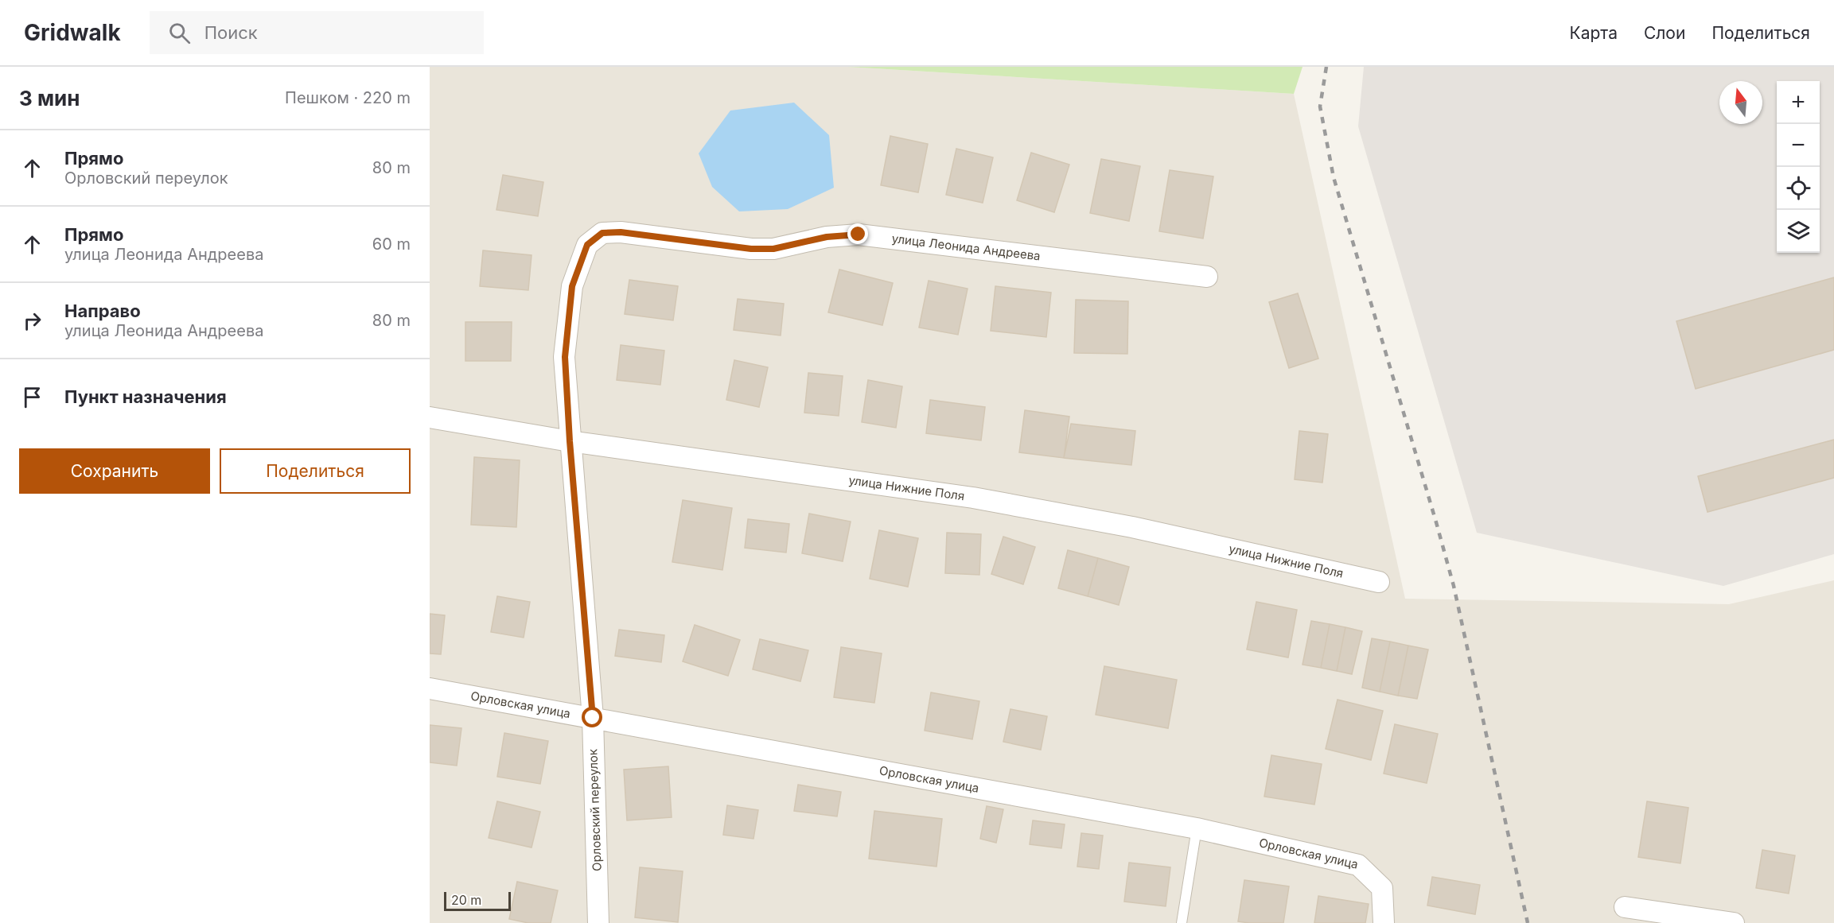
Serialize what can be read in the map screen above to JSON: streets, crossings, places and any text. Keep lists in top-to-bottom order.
{
  "streets": {
    "street": [
      "улица Леонида Андреева",
      "улица Нижние Поля",
      "Орловская улица",
      "Орловский переулок"
    ]
  },
  "crossings": [
    ["улица Леонида Андреева", "улица Нижние Поля"],
    ["улица Леонида Андреева", "Орловский переулок"],
    ["улица Нижние Поля", "Орловский переулок"],
    ["Орловская улица", "Орловский переулок"]
  ],
  "scale_bar": "20 m",
  "north": "top",
  "page": {
    "header": "Gridwalk",
    "search": "Поиск",
    "nav": ["Карта", "Слои", "Поделиться"],
    "heading": ["3 мин", "Пешком · 220 m"],
    "map_buttons": ["+", "−"],
    "list": [
      ["Прямо", "Орловский переулок", "80 m"],
      ["Прямо", "улица Леонида Андреева", "60 m"],
      ["Направо", "улица Леонида Андреева", "80 m"],
      "Пункт назначения"
    ],
    "buttons": ["Сохранить", "Поделиться"],
    "scale": "20 m"
  }
}
